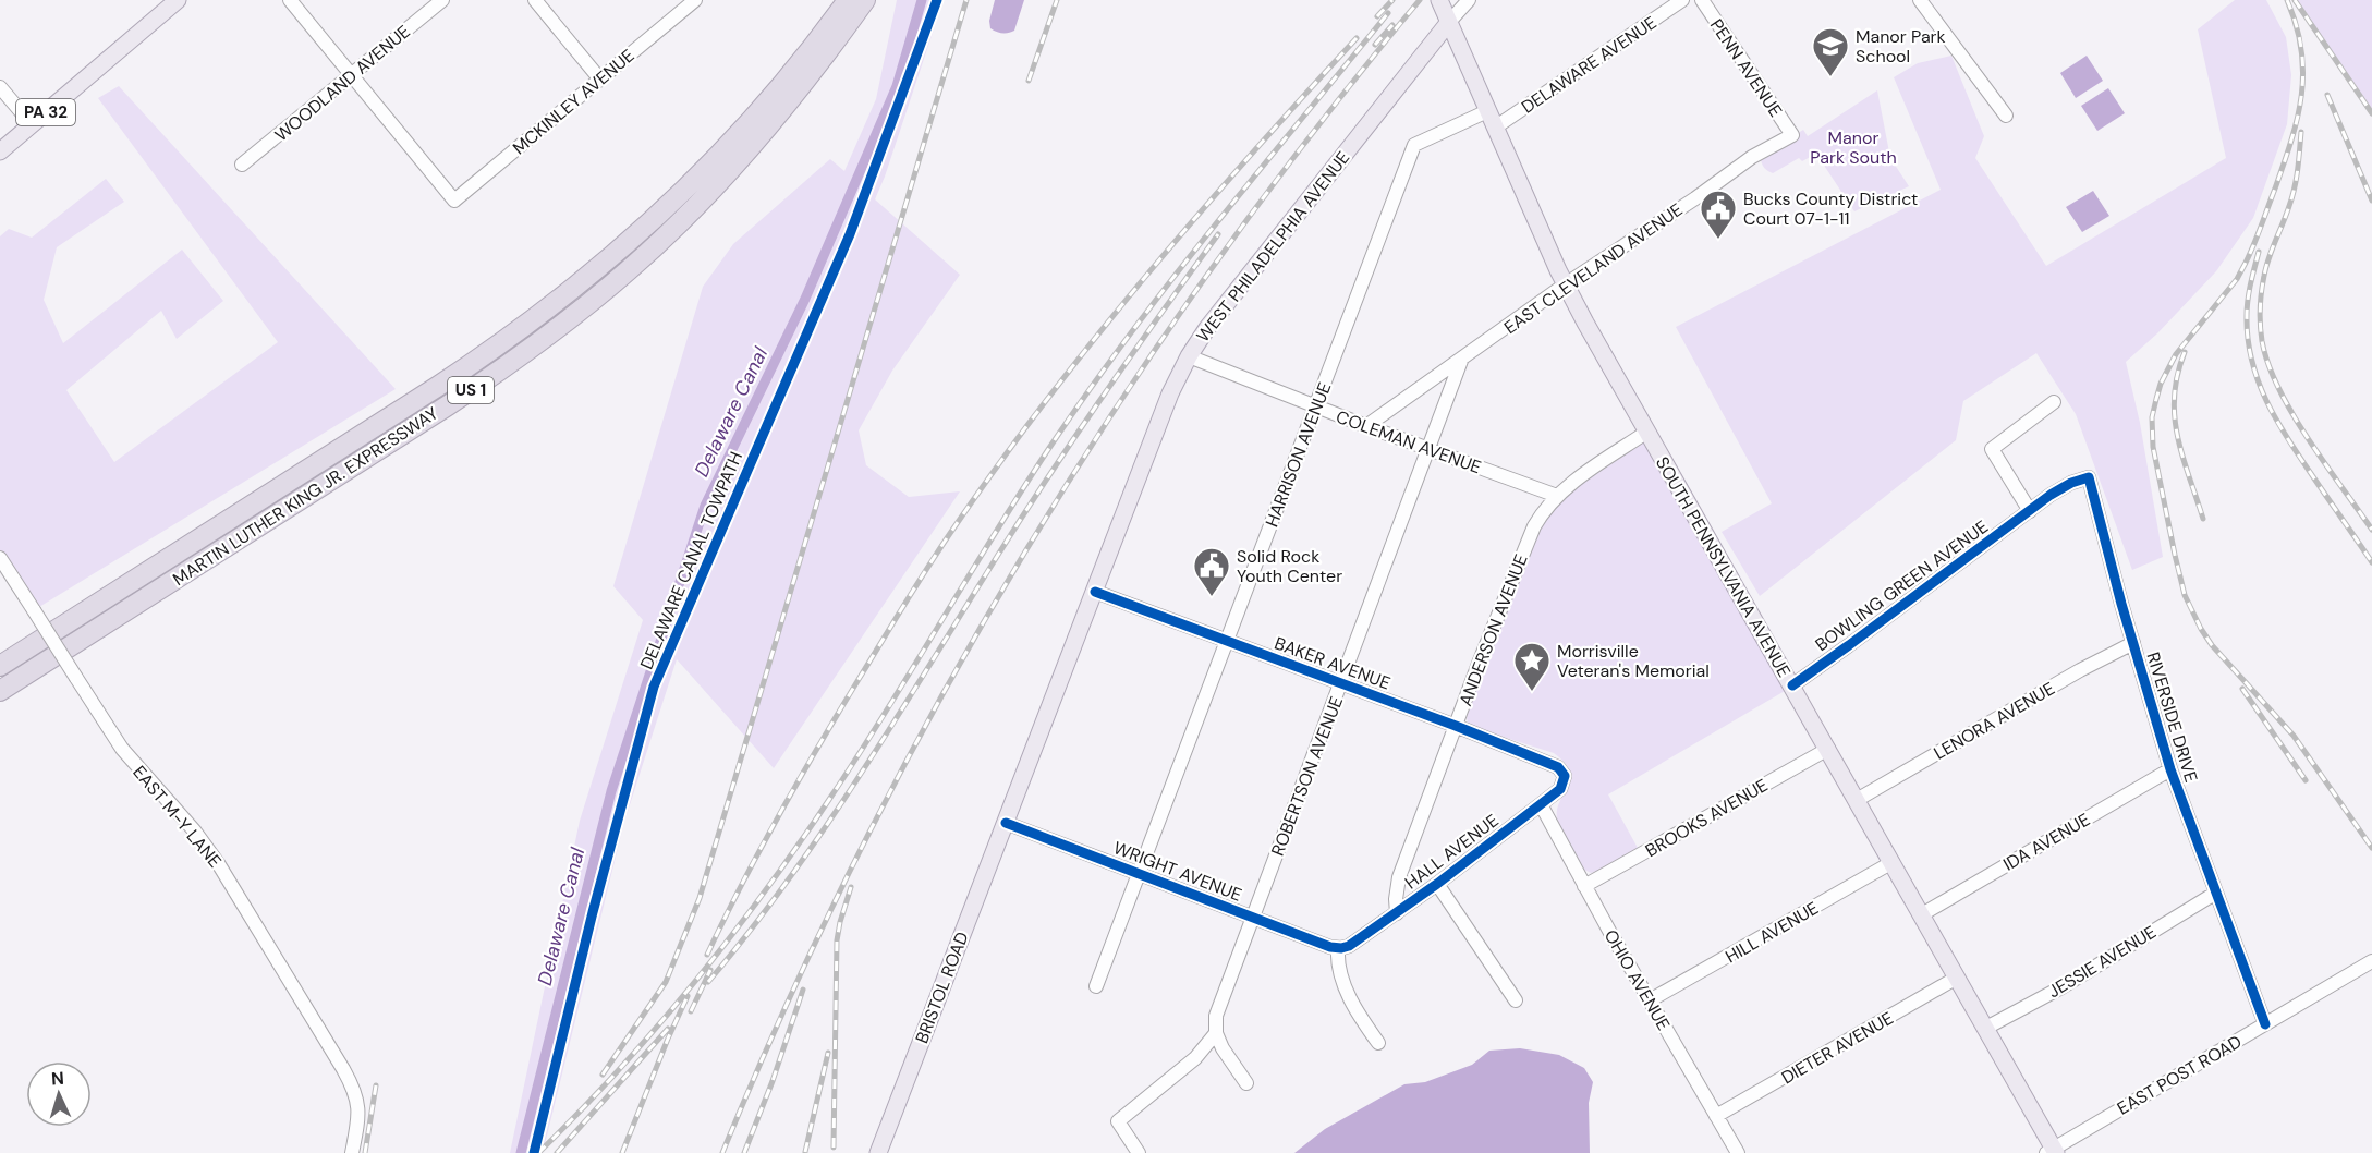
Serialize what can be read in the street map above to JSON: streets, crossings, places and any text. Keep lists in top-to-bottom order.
{
  "streets": {
    "highway": ["US 1", "MARTIN LUTHER KING JR. EXPRESSWAY"],
    "main road": [
      "PA 32",
      "WEST PHILADELPHIA AVENUE",
      "SOUTH PENNSYLVANIA AVENUE",
      "BRISTOL ROAD"
    ],
    "street": [
      "DELAWARE AVENUE",
      "PENN AVENUE",
      "WOODLAND AVENUE",
      "MCKINLEY AVENUE",
      "EAST CLEVELAND AVENUE",
      "COLEMAN AVENUE",
      "HARRISON AVENUE",
      "BOWLING GREEN AVENUE",
      "ANDERSON AVENUE",
      "BAKER AVENUE",
      "RIVERSIDE DRIVE",
      "LENORA AVENUE",
      "ROBERTSON AVENUE",
      "EAST M-Y LANE",
      "BROOKS AVENUE",
      "IDA AVENUE",
      "HALL AVENUE",
      "WRIGHT AVENUE",
      "HILL AVENUE",
      "JESSIE AVENUE",
      "OHIO AVENUE",
      "DIETER AVENUE",
      "EAST POST ROAD"
    ],
    "cycle path": ["DELAWARE CANAL TOWPATH"]
  },
  "crossings": [
    ["DELAWARE AVENUE", "SOUTH PENNSYLVANIA AVENUE"],
    ["PENN AVENUE", "EAST CLEVELAND AVENUE"],
    ["WOODLAND AVENUE", "MCKINLEY AVENUE"],
    ["WEST PHILADELPHIA AVENUE", "COLEMAN AVENUE"],
    ["WEST PHILADELPHIA AVENUE", "SOUTH PENNSYLVANIA AVENUE"],
    ["WEST PHILADELPHIA AVENUE", "BAKER AVENUE"],
    ["WEST PHILADELPHIA AVENUE", "WRIGHT AVENUE"],
    ["WEST PHILADELPHIA AVENUE", "BRISTOL ROAD"],
    ["EAST CLEVELAND AVENUE", "COLEMAN AVENUE"],
    ["EAST CLEVELAND AVENUE", "SOUTH PENNSYLVANIA AVENUE"],
    ["EAST CLEVELAND AVENUE", "ROBERTSON AVENUE"],
    ["COLEMAN AVENUE", "HARRISON AVENUE"],
    ["COLEMAN AVENUE", "ANDERSON AVENUE"],
    ["COLEMAN AVENUE", "ROBERTSON AVENUE"],
    ["HARRISON AVENUE", "SOUTH PENNSYLVANIA AVENUE"],
    ["HARRISON AVENUE", "BAKER AVENUE"],
    ["HARRISON AVENUE", "WRIGHT AVENUE"],
    ["SOUTH PENNSYLVANIA AVENUE", "BOWLING GREEN AVENUE"],
    ["SOUTH PENNSYLVANIA AVENUE", "ANDERSON AVENUE"],
    ["SOUTH PENNSYLVANIA AVENUE", "LENORA AVENUE"],
    ["SOUTH PENNSYLVANIA AVENUE", "BROOKS AVENUE"],
    ["SOUTH PENNSYLVANIA AVENUE", "IDA AVENUE"],
    ["SOUTH PENNSYLVANIA AVENUE", "HILL AVENUE"],
    ["SOUTH PENNSYLVANIA AVENUE", "JESSIE AVENUE"],
    ["SOUTH PENNSYLVANIA AVENUE", "DIETER AVENUE"],
    ["SOUTH PENNSYLVANIA AVENUE", "EAST POST ROAD"],
    ["BOWLING GREEN AVENUE", "RIVERSIDE DRIVE"],
    ["ANDERSON AVENUE", "BAKER AVENUE"],
    ["ANDERSON AVENUE", "HALL AVENUE"],
    ["BAKER AVENUE", "ROBERTSON AVENUE"],
    ["BAKER AVENUE", "HALL AVENUE"],
    ["RIVERSIDE DRIVE", "LENORA AVENUE"],
    ["RIVERSIDE DRIVE", "IDA AVENUE"],
    ["RIVERSIDE DRIVE", "JESSIE AVENUE"],
    ["RIVERSIDE DRIVE", "EAST POST ROAD"],
    ["ROBERTSON AVENUE", "WRIGHT AVENUE"],
    ["BROOKS AVENUE", "OHIO AVENUE"],
    ["HALL AVENUE", "WRIGHT AVENUE"],
    ["HALL AVENUE", "OHIO AVENUE"],
    ["WRIGHT AVENUE", "BRISTOL ROAD"],
    ["HILL AVENUE", "OHIO AVENUE"],
    ["OHIO AVENUE", "DIETER AVENUE"]
  ],
  "water": ["Delaware Canal"],
  "parks": ["Manor Park South"],
  "places": {
    "school or university": ["Manor Park School"],
    "public building": ["Bucks County District Court 07-1-11", "Solid Rock Youth Center"],
    "place": ["Morrisville Veteran's Memorial"]
  },
  "north": "top"
}
